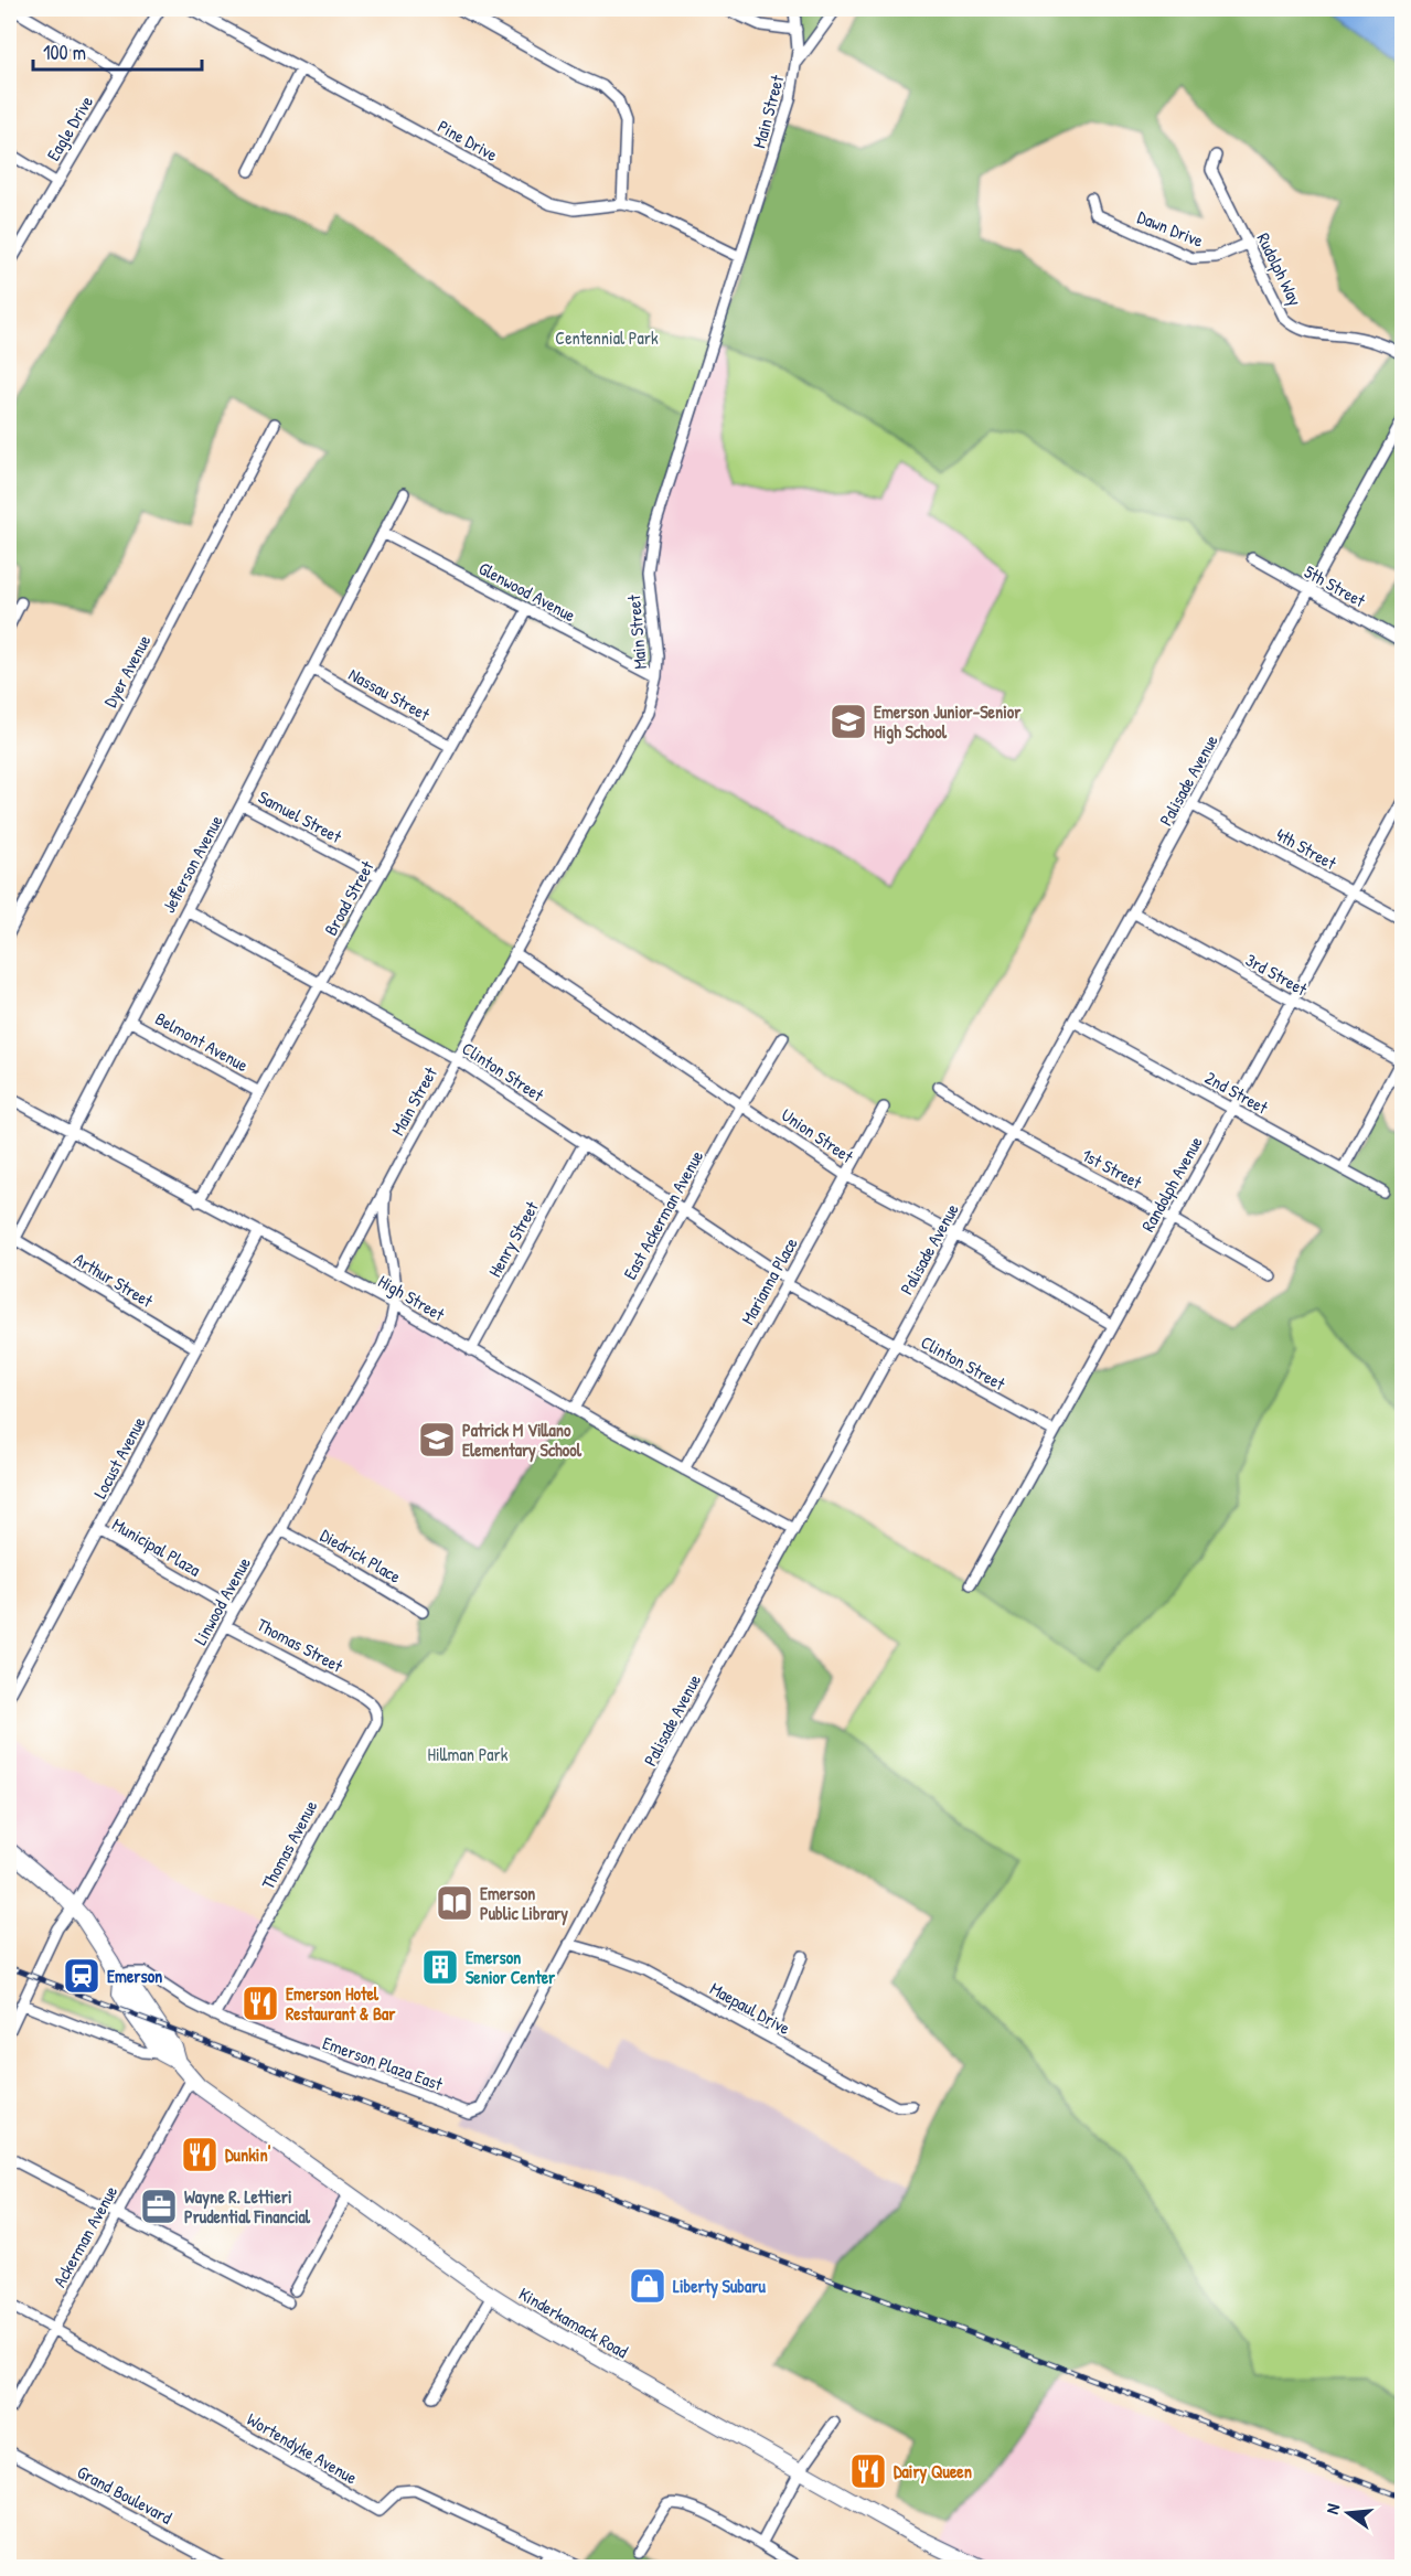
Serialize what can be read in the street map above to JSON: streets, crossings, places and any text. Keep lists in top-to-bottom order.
{
  "streets": {
    "main road": ["Kinderkamack Road"],
    "street": [
      "Main Street",
      "Eagle Drive",
      "Pine Drive",
      "Dawn Drive",
      "Rudolph Way",
      "5th Street",
      "Glenwood Avenue",
      "Dyer Avenue",
      "Nassau Street",
      "Palisade Avenue",
      "Samuel Street",
      "4th Street",
      "Jefferson Avenue",
      "Broad Street",
      "3rd Street",
      "Belmont Avenue",
      "Clinton Street",
      "2nd Street",
      "Union Street",
      "1st Street",
      "Randolph Avenue",
      "East Ackerman Avenue",
      "Henry Street",
      "Arthur Street",
      "Marianna Place",
      "High Street",
      "Locust Avenue",
      "Municipal Plaza",
      "Diedrick Place",
      "Linwood Avenue",
      "Thomas Street",
      "Thomas Avenue",
      "Maepaul Drive",
      "Emerson Plaza East",
      "Ackerman Avenue",
      "Wortendyke Avenue",
      "Grand Boulevard"
    ]
  },
  "crossings": [
    ["Main Street", "Pine Drive"],
    ["Main Street", "Glenwood Avenue"],
    ["Main Street", "Clinton Street"],
    ["Main Street", "Union Street"],
    ["Main Street", "High Street"],
    ["Main Street", "Linwood Avenue"],
    ["Dawn Drive", "Rudolph Way"],
    ["5th Street", "Palisade Avenue"],
    ["Glenwood Avenue", "Jefferson Avenue"],
    ["Glenwood Avenue", "Broad Street"],
    ["Nassau Street", "Jefferson Avenue"],
    ["Nassau Street", "Broad Street"],
    ["Palisade Avenue", "4th Street"],
    ["Palisade Avenue", "3rd Street"],
    ["Palisade Avenue", "Clinton Street"],
    ["Palisade Avenue", "2nd Street"],
    ["Palisade Avenue", "Union Street"],
    ["Palisade Avenue", "1st Street"],
    ["Palisade Avenue", "High Street"],
    ["Palisade Avenue", "Maepaul Drive"],
    ["Palisade Avenue", "Emerson Plaza East"],
    ["Samuel Street", "Jefferson Avenue"],
    ["Samuel Street", "Broad Street"],
    ["4th Street", "Randolph Avenue"],
    ["Jefferson Avenue", "Belmont Avenue"],
    ["Jefferson Avenue", "Clinton Street"],
    ["Jefferson Avenue", "Arthur Street"],
    ["Jefferson Avenue", "High Street"],
    ["Broad Street", "Belmont Avenue"],
    ["Broad Street", "Clinton Street"],
    ["Broad Street", "High Street"],
    ["3rd Street", "Randolph Avenue"],
    ["Clinton Street", "Randolph Avenue"],
    ["Clinton Street", "East Ackerman Avenue"],
    ["Clinton Street", "Henry Street"],
    ["Clinton Street", "Marianna Place"],
    ["2nd Street", "Randolph Avenue"],
    ["Union Street", "Randolph Avenue"],
    ["Union Street", "East Ackerman Avenue"],
    ["Union Street", "Marianna Place"],
    ["1st Street", "Randolph Avenue"],
    ["East Ackerman Avenue", "High Street"],
    ["Henry Street", "High Street"],
    ["Arthur Street", "Locust Avenue"],
    ["Marianna Place", "High Street"],
    ["High Street", "Locust Avenue"],
    ["High Street", "Linwood Avenue"],
    ["Locust Avenue", "Municipal Plaza"],
    ["Municipal Plaza", "Linwood Avenue"],
    ["Diedrick Place", "Linwood Avenue"],
    ["Linwood Avenue", "Thomas Street"],
    ["Linwood Avenue", "Kinderkamack Road"],
    ["Thomas Street", "Thomas Avenue"],
    ["Thomas Avenue", "Emerson Plaza East"],
    ["Emerson Plaza East", "Kinderkamack Road"],
    ["Ackerman Avenue", "Kinderkamack Road"],
    ["Ackerman Avenue", "Wortendyke Avenue"]
  ],
  "parks": ["Centennial Park", "Hillman Park"],
  "places": {
    "school or university": ["Emerson Junior-Senior High School", "Patrick M Villano Elementary School"],
    "library": ["Emerson Public Library"],
    "building": ["Emerson Senior Center"],
    "station": ["Emerson"],
    "restaurant": ["Emerson Hotel Restaurant & Bar", "Dunkin'", "Dairy Queen"],
    "office": ["Wayne R. Lettieri Prudential Financial"],
    "shop": ["Liberty Subaru"]
  },
  "scale_bar": "100 m",
  "north": "left"
}
